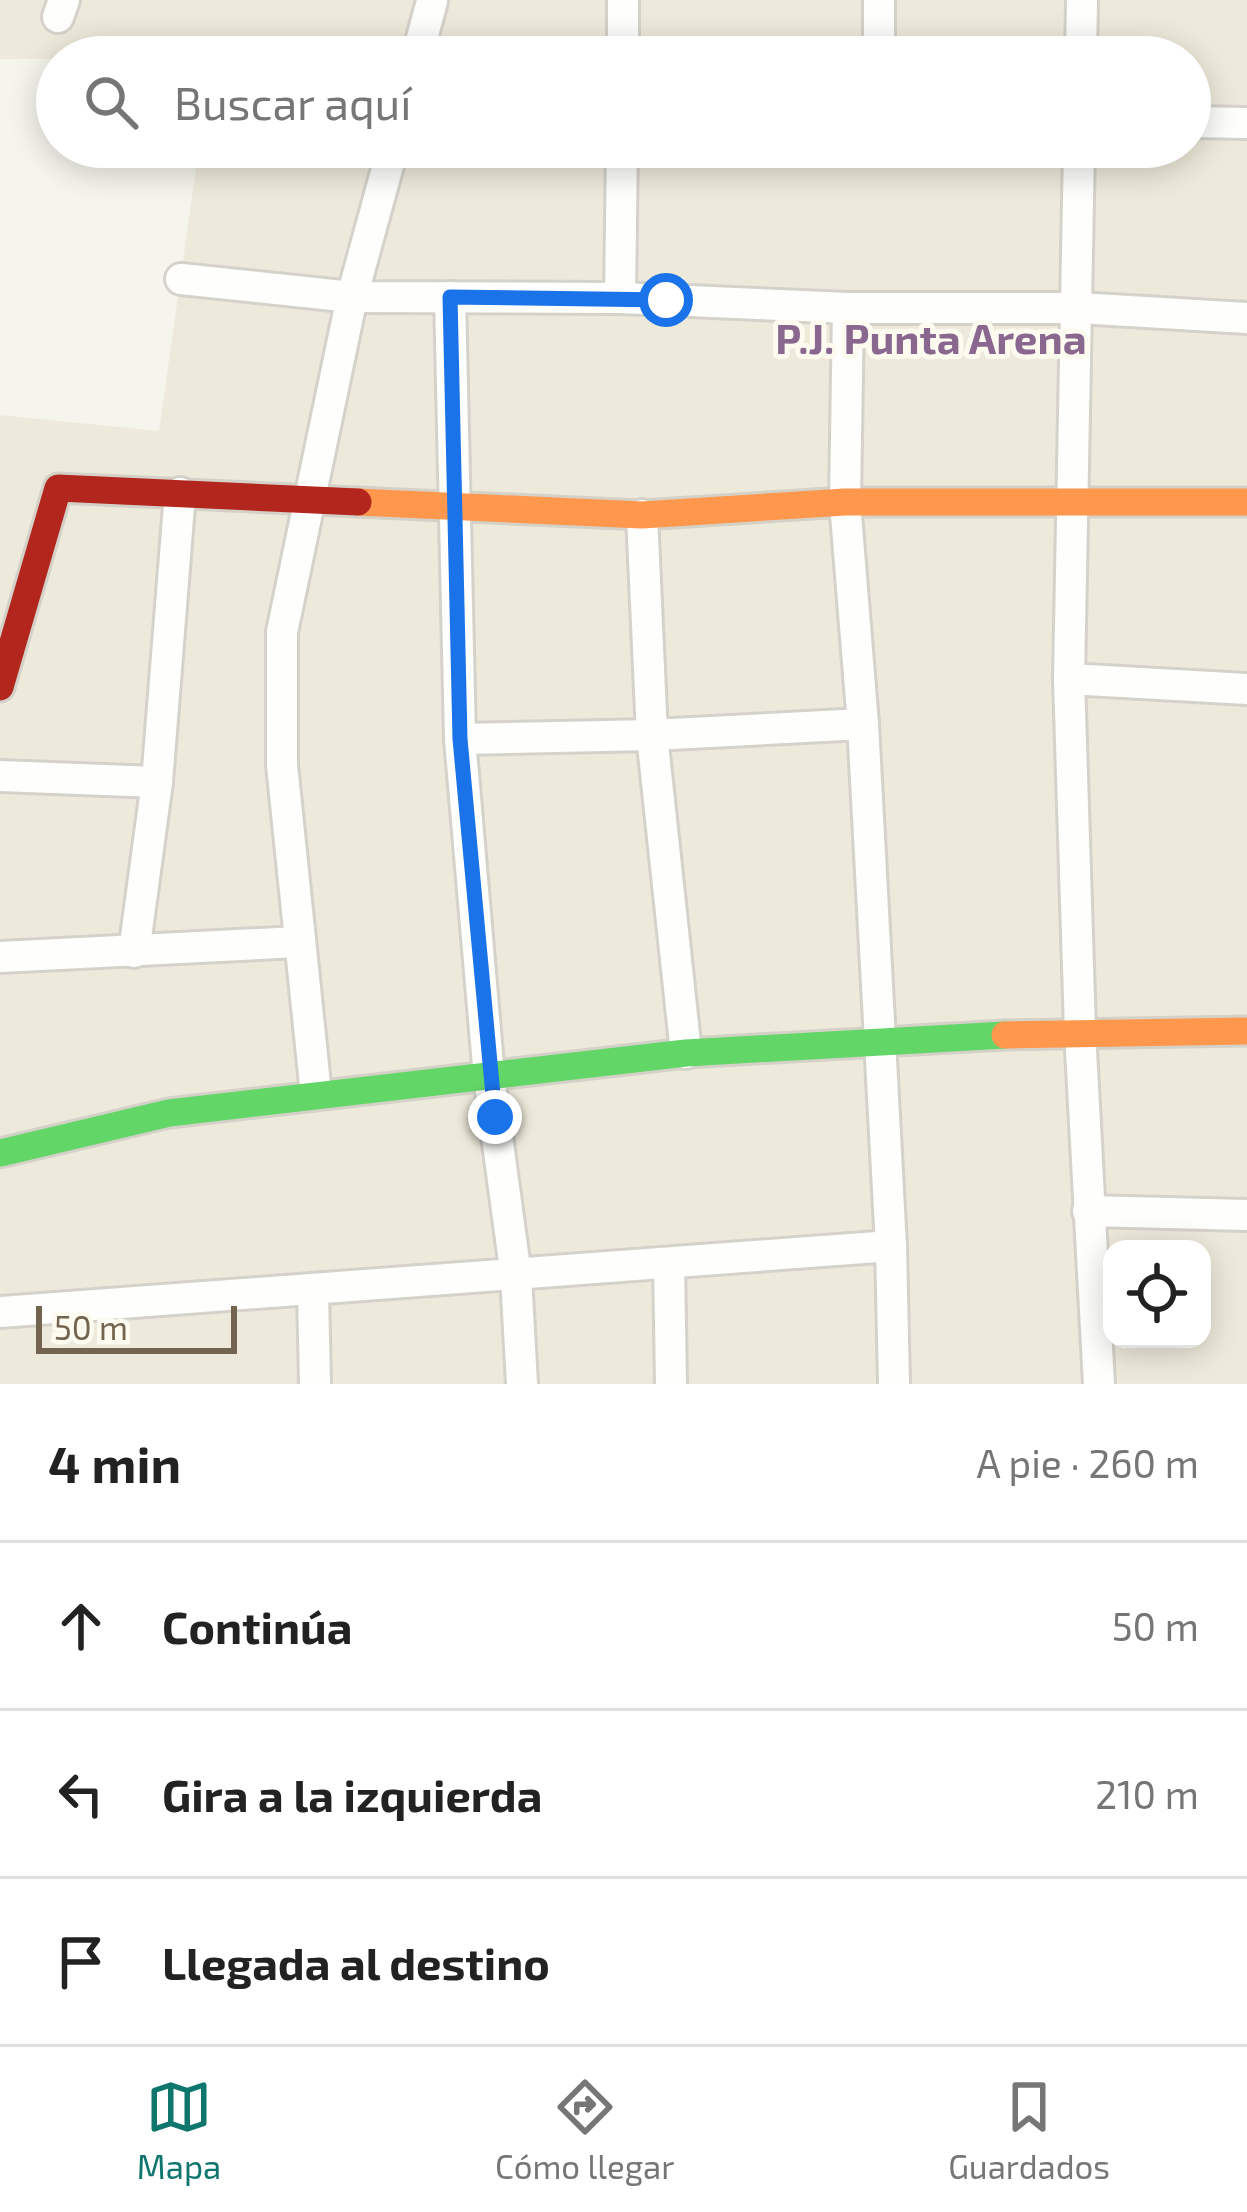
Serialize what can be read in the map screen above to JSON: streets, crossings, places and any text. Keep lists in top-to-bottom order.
{
  "districts": ["P.J. Punta Arena"],
  "scale_bar": "50 m",
  "page": {
    "search": "Buscar aquí",
    "scale": "50 m",
    "heading": ["4 min", "A pie · 260 m"],
    "list": [
      ["Continúa", "50 m"],
      ["Gira a la izquierda", "210 m"],
      "Llegada al destino"
    ],
    "nav": ["Mapa", "Cómo llegar", "Guardados"]
  }
}
